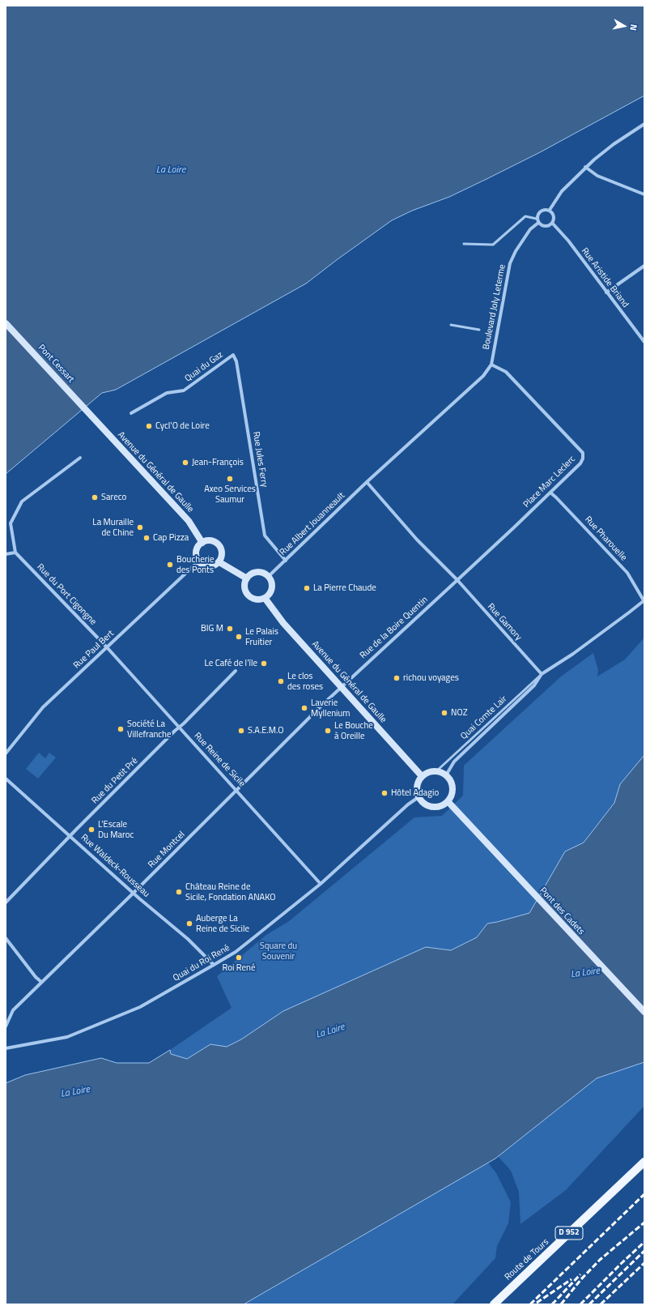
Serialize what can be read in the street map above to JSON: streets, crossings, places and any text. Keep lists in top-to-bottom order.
{
  "streets": {
    "main road": [
      "Pont Cessart",
      "Avenue du Général de Gaulle",
      "Pont des Cadets",
      "D 952",
      "Route de Tours"
    ],
    "street": [
      "Rue Aristide Briand",
      "Boulevard Joly Leterme",
      "Quai du Gaz",
      "Rue Jules Ferry",
      "Place Marc Leclerc",
      "Rue Albert Jouanneault",
      "Rue Pharouelle",
      "Rue du Port Cigongne",
      "Rue Gamory",
      "Rue de la Boire Quentin",
      "Rue Paul Bert",
      "Quai Comte Lair",
      "Rue Reine de Sicile",
      "Rue du Petit Pré",
      "Rue Montcel",
      "Rue Waldeck-Rousseau",
      "Quai du Roi René"
    ]
  },
  "crossings": [
    ["Rue Aristide Briand", "Boulevard Joly Leterme"],
    ["Boulevard Joly Leterme", "Place Marc Leclerc"],
    ["Pont Cessart", "Avenue du Général de Gaulle"],
    ["Quai du Gaz", "Rue Jules Ferry"],
    ["Rue Jules Ferry", "Rue Albert Jouanneault"],
    ["Avenue du Général de Gaulle", "Rue Albert Jouanneault"],
    ["Avenue du Général de Gaulle", "Rue de la Boire Quentin"],
    ["Avenue du Général de Gaulle", "Rue Paul Bert"],
    ["Avenue du Général de Gaulle", "Quai Comte Lair"],
    ["Avenue du Général de Gaulle", "Rue Montcel"],
    ["Avenue du Général de Gaulle", "Pont des Cadets"],
    ["Avenue du Général de Gaulle", "Quai du Roi René"],
    ["Place Marc Leclerc", "Rue Pharouelle"],
    ["Place Marc Leclerc", "Rue Gamory"],
    ["Place Marc Leclerc", "Rue de la Boire Quentin"],
    ["Rue Pharouelle", "Quai Comte Lair"],
    ["Rue du Port Cigongne", "Rue Paul Bert"],
    ["Rue du Port Cigongne", "Rue Reine de Sicile"],
    ["Rue Gamory", "Rue de la Boire Quentin"],
    ["Rue Gamory", "Quai Comte Lair"],
    ["Rue de la Boire Quentin", "Rue Montcel"],
    ["Rue Paul Bert", "Rue Reine de Sicile"],
    ["Quai Comte Lair", "Pont des Cadets"],
    ["Quai Comte Lair", "Quai du Roi René"],
    ["Rue Reine de Sicile", "Rue du Petit Pré"],
    ["Rue Reine de Sicile", "Rue Montcel"],
    ["Rue Reine de Sicile", "Quai du Roi René"],
    ["Rue du Petit Pré", "Rue Waldeck-Rousseau"],
    ["Rue Montcel", "Rue Waldeck-Rousseau"],
    ["Rue Waldeck-Rousseau", "Quai du Roi René"],
    ["Pont des Cadets", "Quai du Roi René"]
  ],
  "water": ["La Loire"],
  "parks": ["Square du Souvenir"],
  "places": [
    "Cycl'O de Loire",
    "Jean-François",
    "Axeo Services Saumur",
    "Sareco",
    "La Muraille de Chine",
    "Cap Pizza",
    "Boucherie des Ponts",
    "La Pierre Chaude",
    "BIG M",
    "Le Palais Fruitier",
    "Le Café de l'île",
    "richou voyages",
    "Le clos des roses",
    "Laverie Myllenium",
    "NOZ",
    "Société La Villefranche",
    "S.A.E.M.O",
    "Le Bouche à Oreille",
    "Hôtel Adagio",
    "L'Escale Du Maroc",
    "Château Reine de Sicile, Fondation ANAKO",
    "Auberge La Reine de Sicile",
    "Roi René"
  ],
  "north": "right"
}
